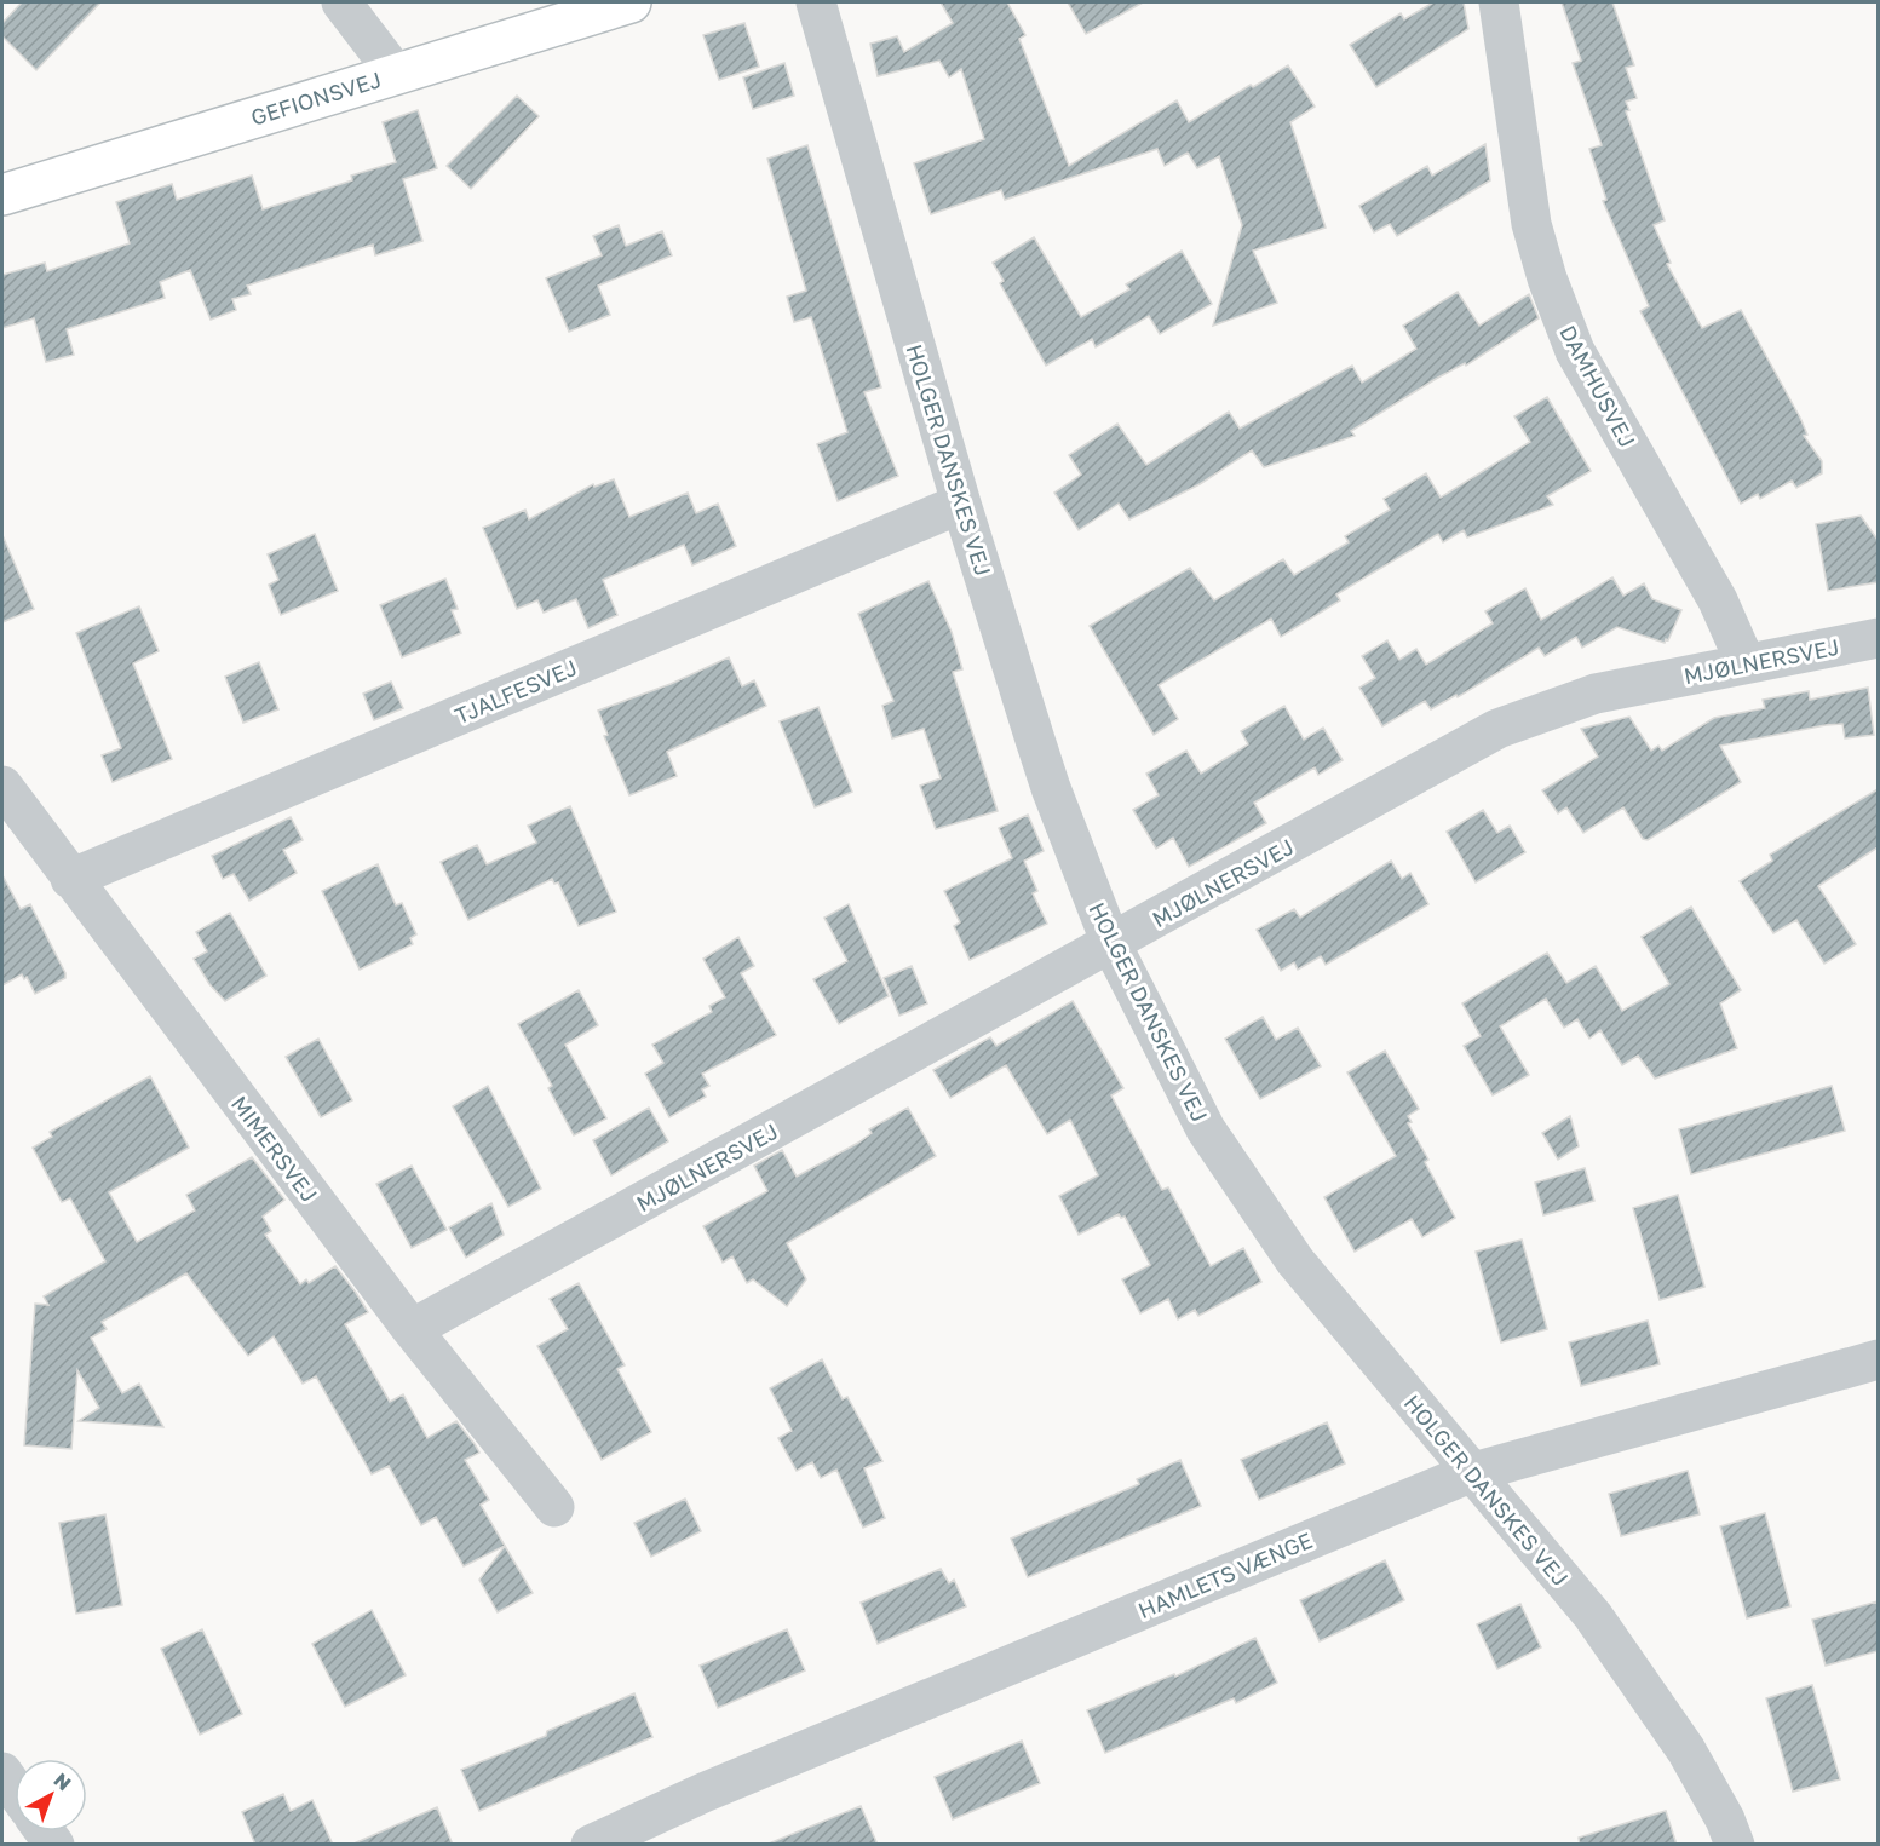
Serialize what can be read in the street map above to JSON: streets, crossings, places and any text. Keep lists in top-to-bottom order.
{
  "streets": {
    "main road": ["GEFIONSVEJ"],
    "street": [
      "DAMHUSVEJ",
      "HOLGER DANSKES VEJ",
      "MJØLNERSVEJ",
      "TJALFESVEJ",
      "MIMERSVEJ",
      "HAMLETS VÆNGE"
    ]
  },
  "crossings": [
    ["DAMHUSVEJ", "MJØLNERSVEJ"],
    ["HOLGER DANSKES VEJ", "MJØLNERSVEJ"],
    ["HOLGER DANSKES VEJ", "TJALFESVEJ"],
    ["HOLGER DANSKES VEJ", "HAMLETS VÆNGE"],
    ["MJØLNERSVEJ", "MIMERSVEJ"],
    ["TJALFESVEJ", "MIMERSVEJ"]
  ],
  "north": "top right"
}
